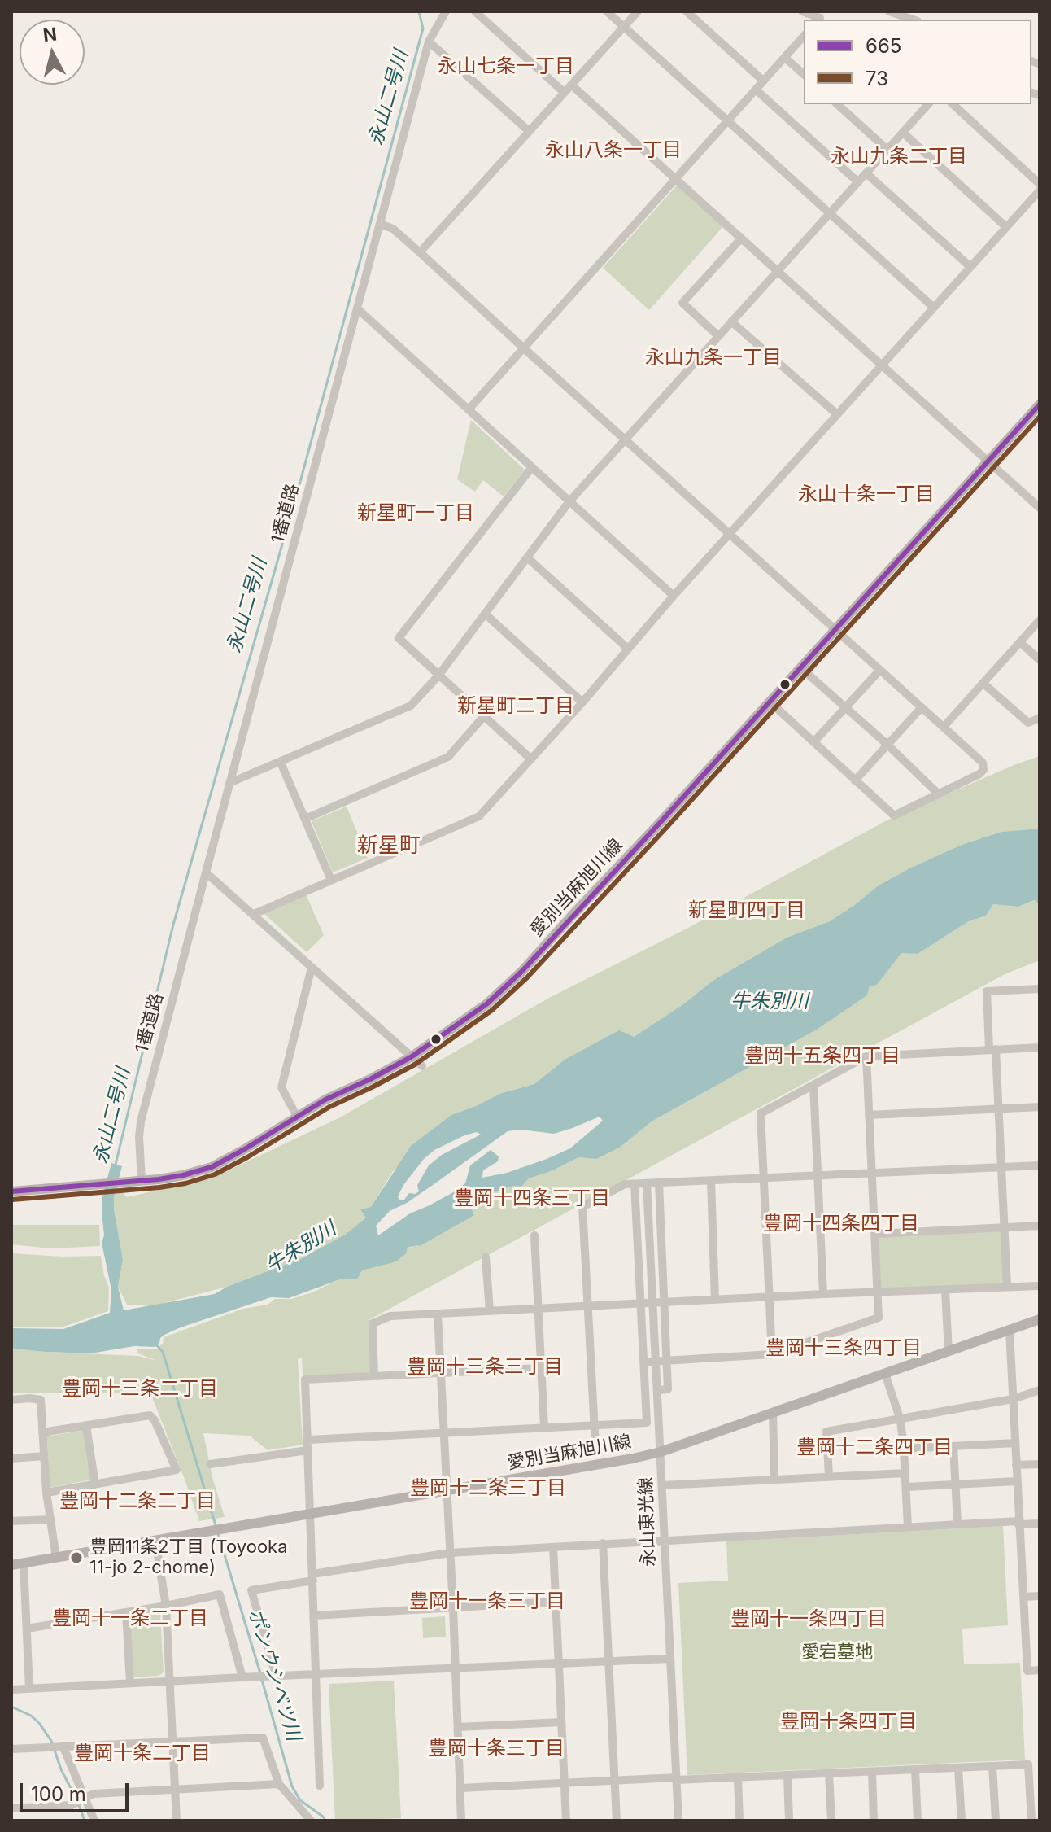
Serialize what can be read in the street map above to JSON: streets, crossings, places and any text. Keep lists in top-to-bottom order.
{
  "streets": {
    "main road": ["愛別当麻旭川線"],
    "street": ["1番道路", "永山東光線"]
  },
  "crossings": [
    ["1番道路", "愛別当麻旭川線"],
    ["愛別当麻旭川線", "永山東光線"]
  ],
  "districts": [
    "永山七条一丁目",
    "永山八条一丁目",
    "永山九条二丁目",
    "永山九条一丁目",
    "永山十条一丁目",
    "新星町一丁目",
    "新星町二丁目",
    "新星町",
    "新星町四丁目",
    "豊岡十五条四丁目",
    "豊岡十四条三丁目",
    "豊岡十四条四丁目",
    "豊岡十三条四丁目",
    "豊岡十三条三丁目",
    "豊岡十三条二丁目",
    "豊岡十二条四丁目",
    "豊岡十二条三丁目",
    "豊岡十二条二丁目",
    "豊岡十一条三丁目",
    "豊岡十一条二丁目",
    "豊岡十一条四丁目",
    "豊岡十条四丁目",
    "豊岡十条三丁目",
    "豊岡十条二丁目"
  ],
  "water": ["永山二号川", "牛朱別川", "ポンウシベツ川"],
  "parks": ["愛宕墓地"],
  "places": ["豊岡11条2丁目 (Toyooka 11-jo 2-chome)"],
  "lines": ["transit line 665", "transit line 73"],
  "legend": ["665", "73"],
  "scale_bar": "100 m",
  "north": "top"
}
